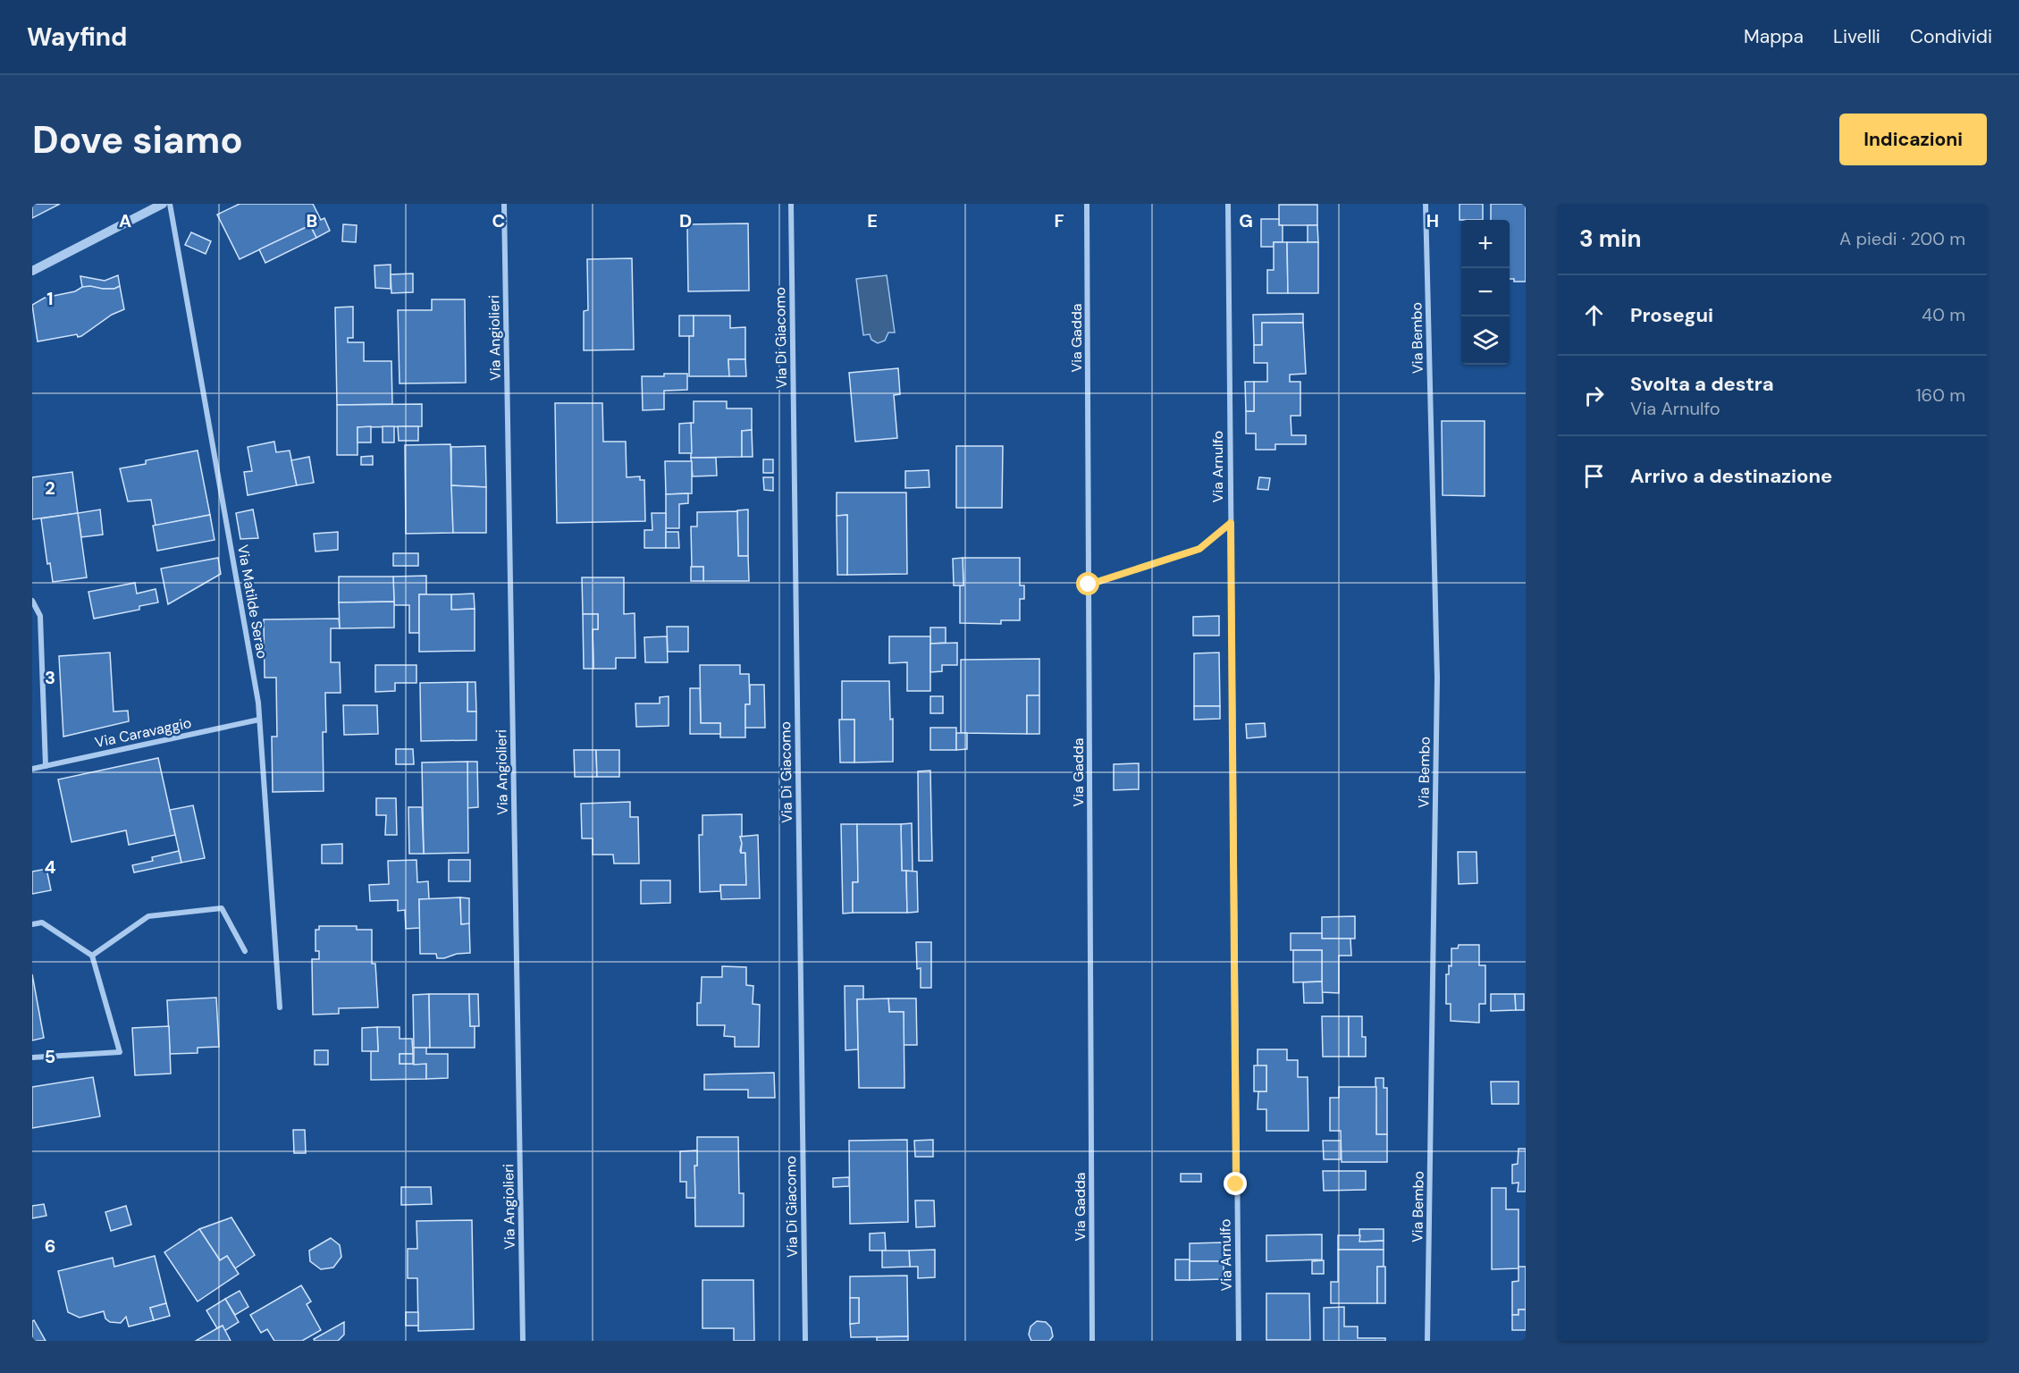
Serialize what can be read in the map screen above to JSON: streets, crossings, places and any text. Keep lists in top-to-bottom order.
{
  "streets": {
    "street": [
      "Via Angiolieri",
      "Via Di Giacomo",
      "Via Gadda",
      "Via Bembo",
      "Via Arnulfo",
      "Via Matilde Serao",
      "Via Caravaggio"
    ]
  },
  "crossings": [
    ["Via Matilde Serao", "Via Caravaggio"]
  ],
  "page": {
    "header": "Wayfind",
    "nav": ["Mappa", "Livelli", "Condividi"],
    "buttons": "Indicazioni",
    "title": "Dove siamo",
    "heading": ["3 min", "A piedi · 200 m"],
    "map_buttons": ["+", "−"],
    "list": [
      ["Prosegui", "40 m"],
      ["Svolta a destra", "Via Arnulfo", "160 m"],
      "Arrivo a destinazione"
    ]
  },
  "grid": {
    "columns": [
      "A",
      "B",
      "C",
      "D",
      "E",
      "F",
      "G",
      "H"
    ],
    "rows": [
      "1",
      "2",
      "3",
      "4",
      "5",
      "6"
    ]
  }
}
